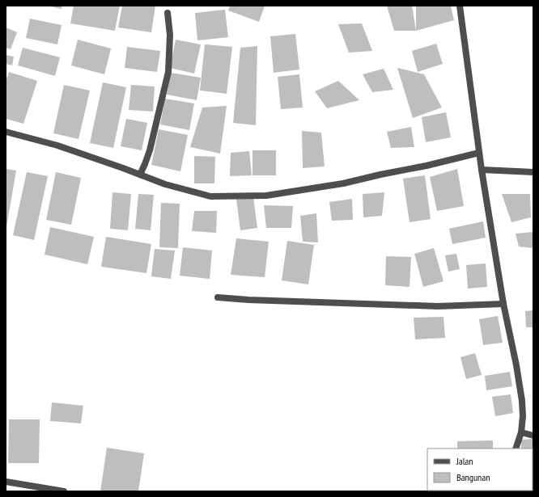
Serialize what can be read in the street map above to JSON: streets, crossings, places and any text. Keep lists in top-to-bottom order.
{
  "legend": ["Jalan", "Bangunan"]
}
